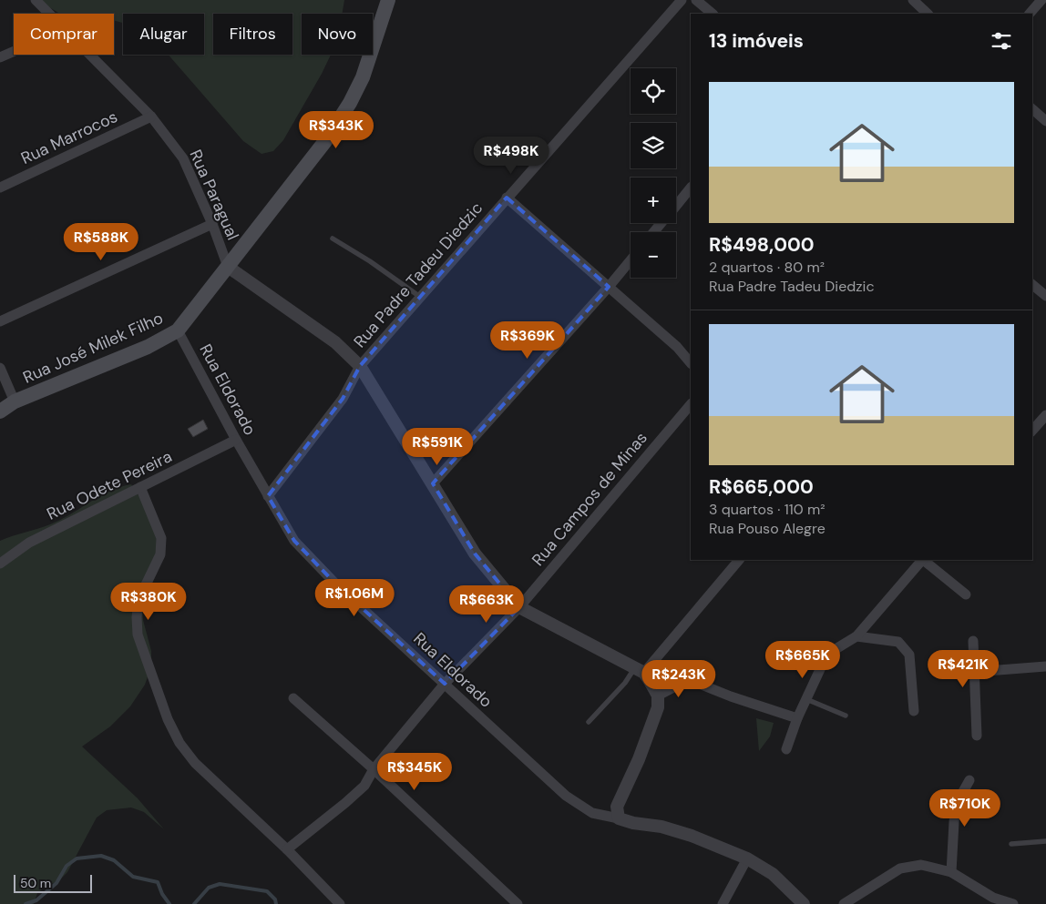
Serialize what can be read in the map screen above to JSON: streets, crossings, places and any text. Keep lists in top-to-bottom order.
{
  "streets": {
    "main road": ["Rua José Milek Filho"],
    "street": [
      "Rua Marrocos",
      "Rua Paragual",
      "Rua Padre Tadeu Diedzic",
      "Rua Eldorado",
      "Rua Odete Pereira",
      "Rua Campos de Minas"
    ]
  },
  "crossings": [
    ["Rua Marrocos", "Rua Paragual"],
    ["Rua Paragual", "Rua José Milek Filho"],
    ["Rua Padre Tadeu Diedzic", "Rua Eldorado"],
    ["Rua José Milek Filho", "Rua Eldorado"],
    ["Rua Eldorado", "Rua Odete Pereira"],
    ["Rua Eldorado", "Rua Campos de Minas"]
  ],
  "scale_bar": "50 m",
  "page": {
    "chip": [
      "Comprar",
      "Alugar",
      "Filtros",
      "Novo"
    ],
    "heading": "13 imóveis",
    "map_buttons": ["+", "−"],
    "list": [
      {
        "name": "R$498,000",
        "note": "2 quartos · 80 m² · Rua Padre Tadeu Diedzic"
      },
      {
        "name": "R$665,000",
        "note": "3 quartos · 110 m² · Rua Pouso Alegre"
      }
    ],
    "price": [
      "R$343K",
      "R$498K",
      "R$588K",
      "R$369K",
      "R$591K",
      "R$1.06M",
      "R$380K",
      "R$663K",
      "R$665K",
      "R$421K",
      "R$243K",
      "R$345K",
      "R$710K"
    ],
    "scale": "50 m"
  }
}
